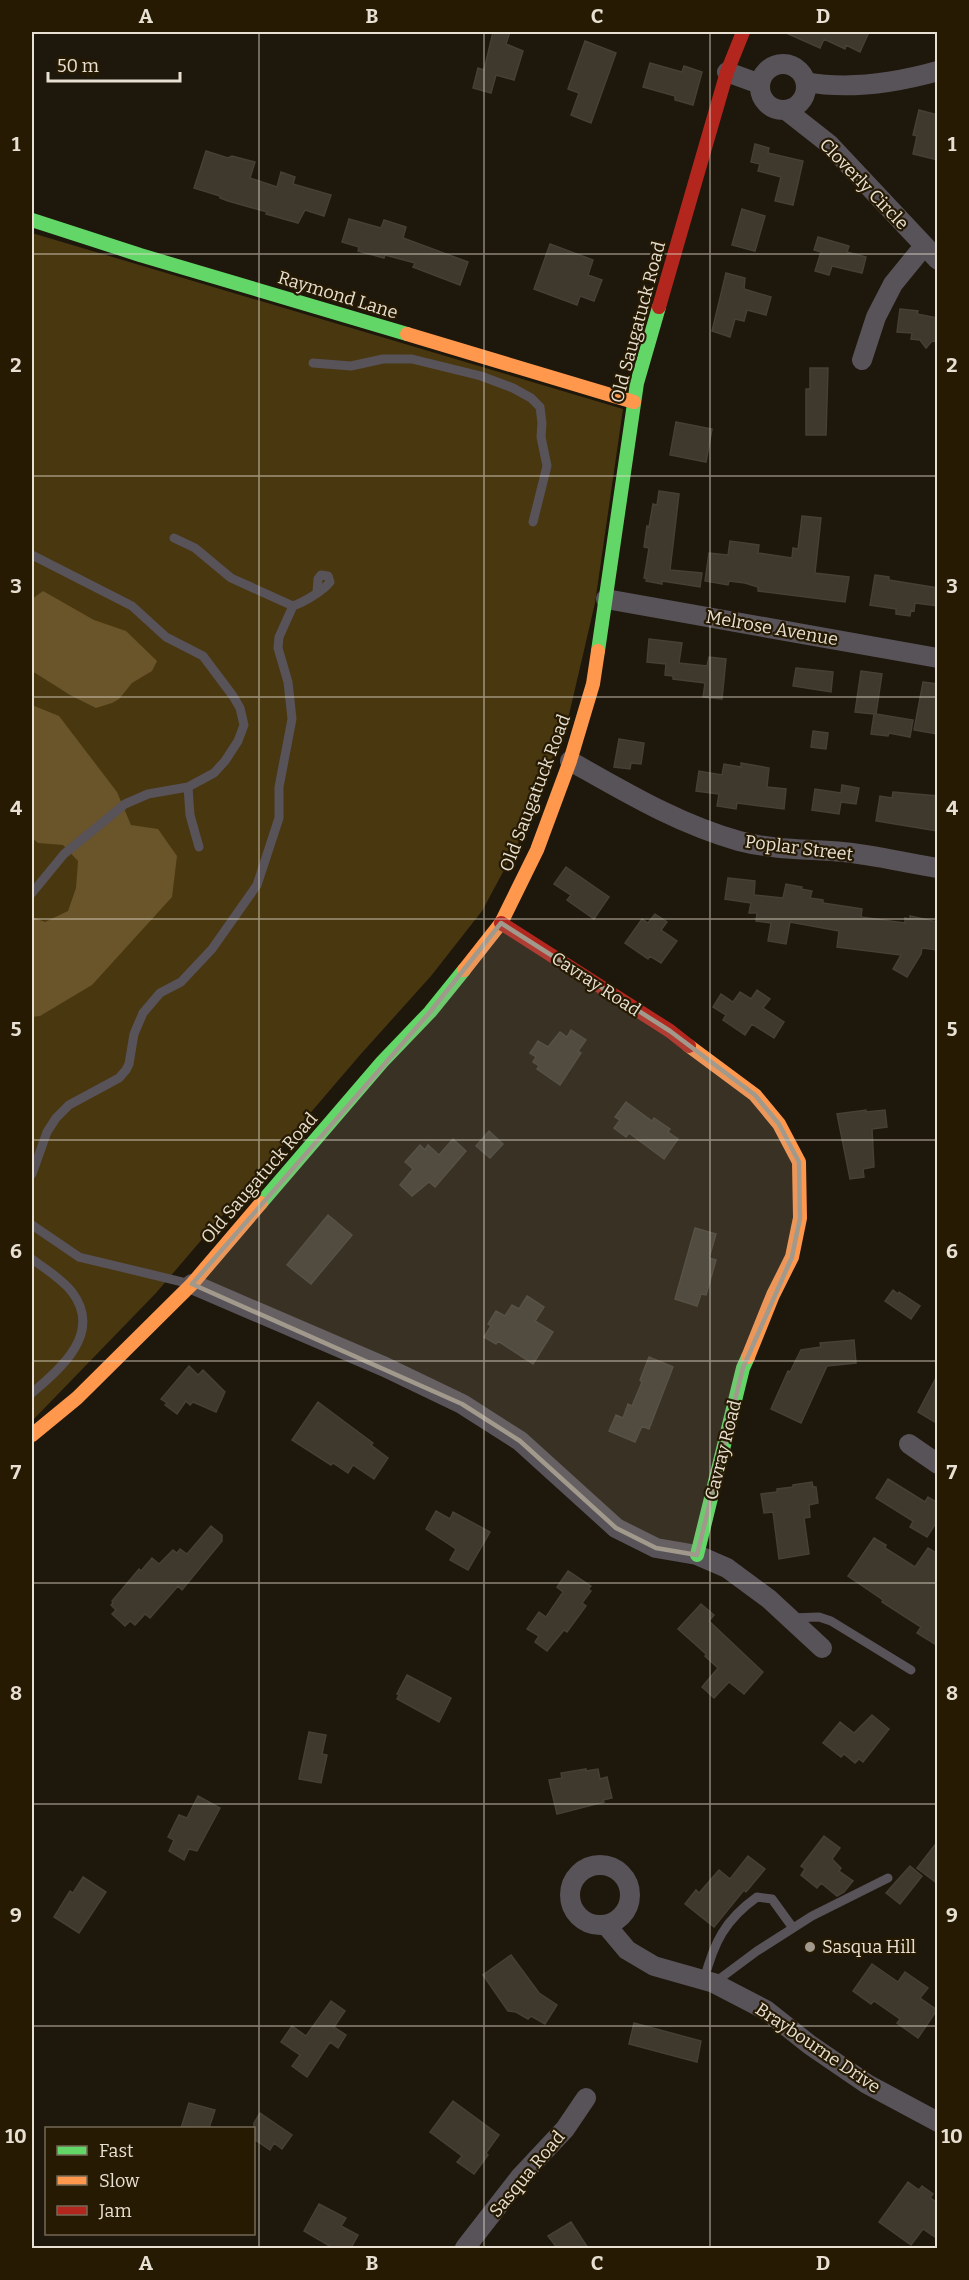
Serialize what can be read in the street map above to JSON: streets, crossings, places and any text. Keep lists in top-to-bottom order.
{
  "streets": {
    "street": [
      "Cloverly Circle",
      "Raymond Lane",
      "Old Saugatuck Road",
      "Melrose Avenue",
      "Poplar Street",
      "Cavray Road",
      "Braybourne Drive",
      "Sasqua Road"
    ]
  },
  "crossings": [
    ["Raymond Lane", "Old Saugatuck Road"],
    ["Old Saugatuck Road", "Melrose Avenue"],
    ["Old Saugatuck Road", "Poplar Street"],
    ["Old Saugatuck Road", "Cavray Road"]
  ],
  "places": ["Sasqua Hill"],
  "legend": ["Fast", "Slow", "Jam"],
  "scale_bar": "50 m",
  "grid": {
    "columns": [
      "A",
      "B",
      "C",
      "D"
    ],
    "rows": [
      "1",
      "2",
      "3",
      "4",
      "5",
      "6",
      "7",
      "8",
      "9",
      "10"
    ]
  }
}
